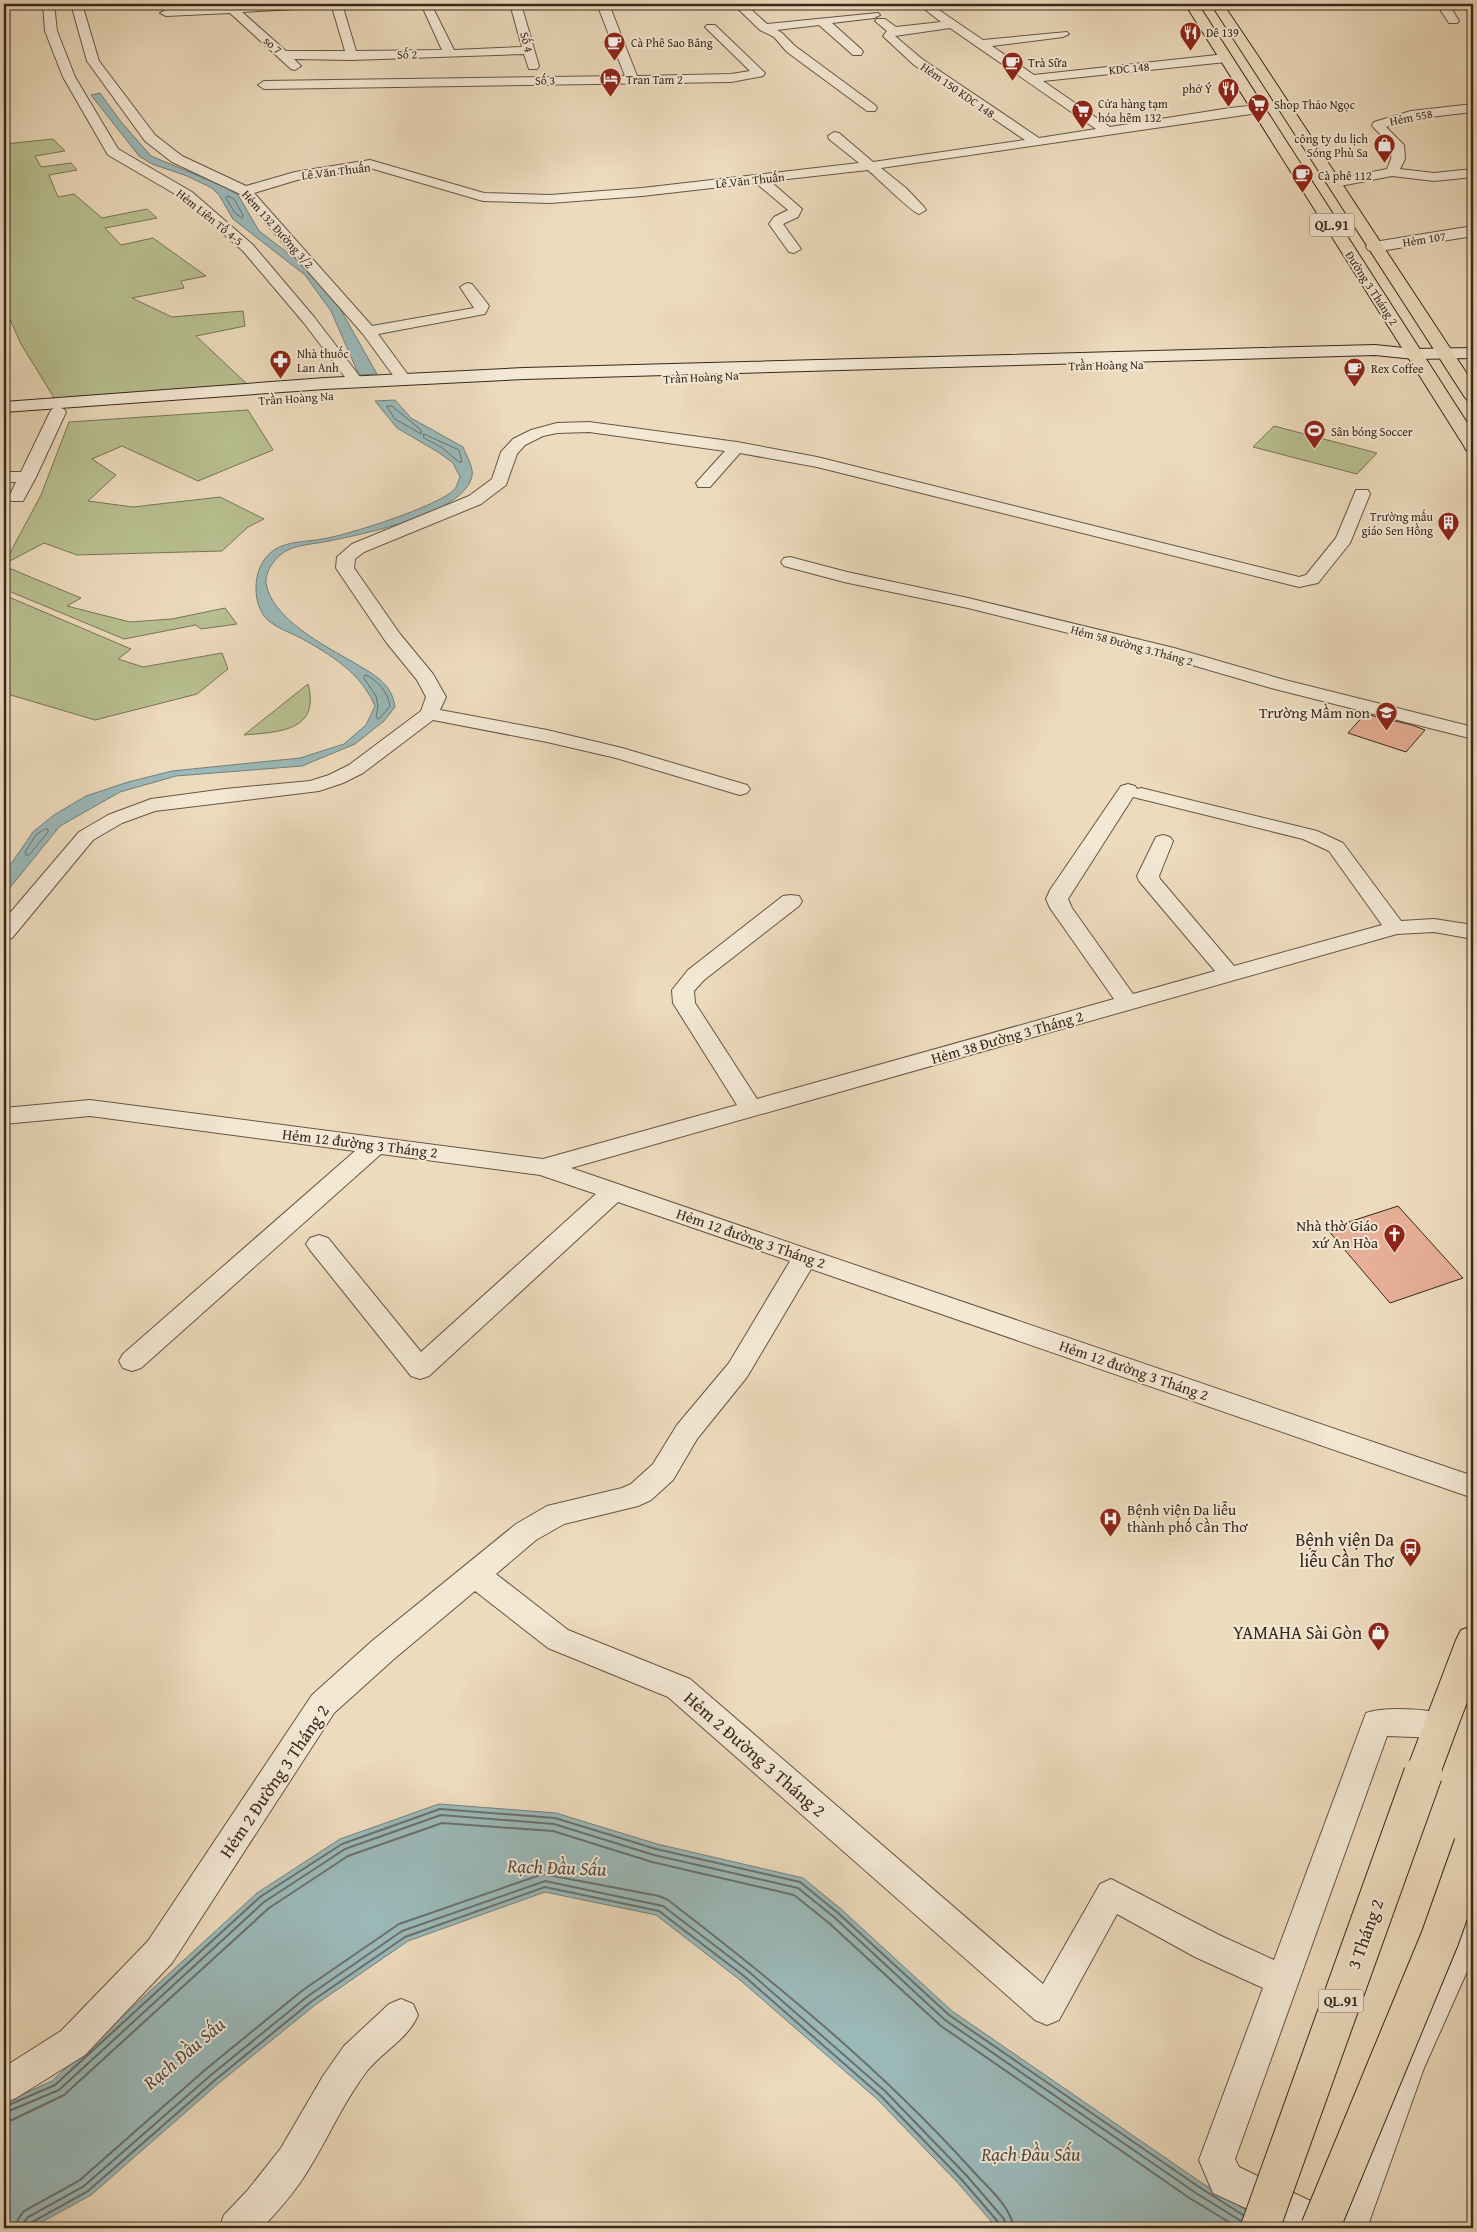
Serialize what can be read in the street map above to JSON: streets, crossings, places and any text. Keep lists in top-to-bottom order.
{
  "streets": {
    "highway": ["QL.91", "Đường 3 Tháng 2", "3 Tháng 2"],
    "main road": ["Hẻm 107", "Trần Hoàng Na"],
    "street": [
      "Số 4",
      "so 7",
      "Số 2",
      "KDC 148",
      "Số 3",
      "Hẻm 150 KDC 148",
      "Hẻm 558",
      "Lê Văn Thuấn",
      "Hẻm Liên Tổ 4-5",
      "Hẻm 132 Đường 3/2",
      "Hẻm 58 Đường 3 Tháng 2",
      "Hẻm 38 Đường 3 Tháng 2",
      "Hẻm 12 đường 3 Tháng 2",
      "Hẻm 2 Đường 3 Tháng 2"
    ]
  },
  "crossings": [
    ["Số 4", "Số 2"],
    ["Số 4", "Số 3"],
    ["so 7", "Số 2"],
    ["so 7", "Số 3"],
    ["KDC 148", "Đường 3 Tháng 2"],
    ["Hẻm 150 KDC 148", "Lê Văn Thuấn"],
    ["Lê Văn Thuấn", "Hẻm 132 Đường 3/2"],
    ["Lê Văn Thuấn", "Đường 3 Tháng 2"],
    ["Hẻm Liên Tổ 4-5", "Trần Hoàng Na"],
    ["Hẻm 132 Đường 3/2", "Trần Hoàng Na"],
    ["Hẻm 107", "Đường 3 Tháng 2"],
    ["Đường 3 Tháng 2", "Trần Hoàng Na"],
    ["Hẻm 38 Đường 3 Tháng 2", "Hẻm 12 đường 3 Tháng 2"]
  ],
  "water": ["Rạch Đầu Sấu"],
  "places": {
    "restaurant": ["Dê 139", "phở Ý"],
    "cafe": [
      "Cà Phê Sao Băng",
      "Trà Sữa",
      "Cà phê 112",
      "Rex Coffee"
    ],
    "hotel": ["Tran Tam 2"],
    "supermarket": ["Shop Thảo Ngọc", "Cửa hàng tạm hóa hẽm 132"],
    "shop": ["công ty du lịch Sóng Phù Sa", "YAMAHA Sài Gòn"],
    "pharmacy": ["Nhà thuốc Lan Anh"],
    "sports": ["Sân bóng Soccer"],
    "building": ["Trường mẩu giáo Sen Hồng"],
    "school or university": ["Trường Mầm non"],
    "church": ["Nhà thờ Giáo xứ An Hòa"],
    "hospital": ["Bệnh viện Da liễu thành phố Cần Thơ"],
    "bus stop": ["Bệnh viện Da liễu Cần Thơ"]
  }
}
